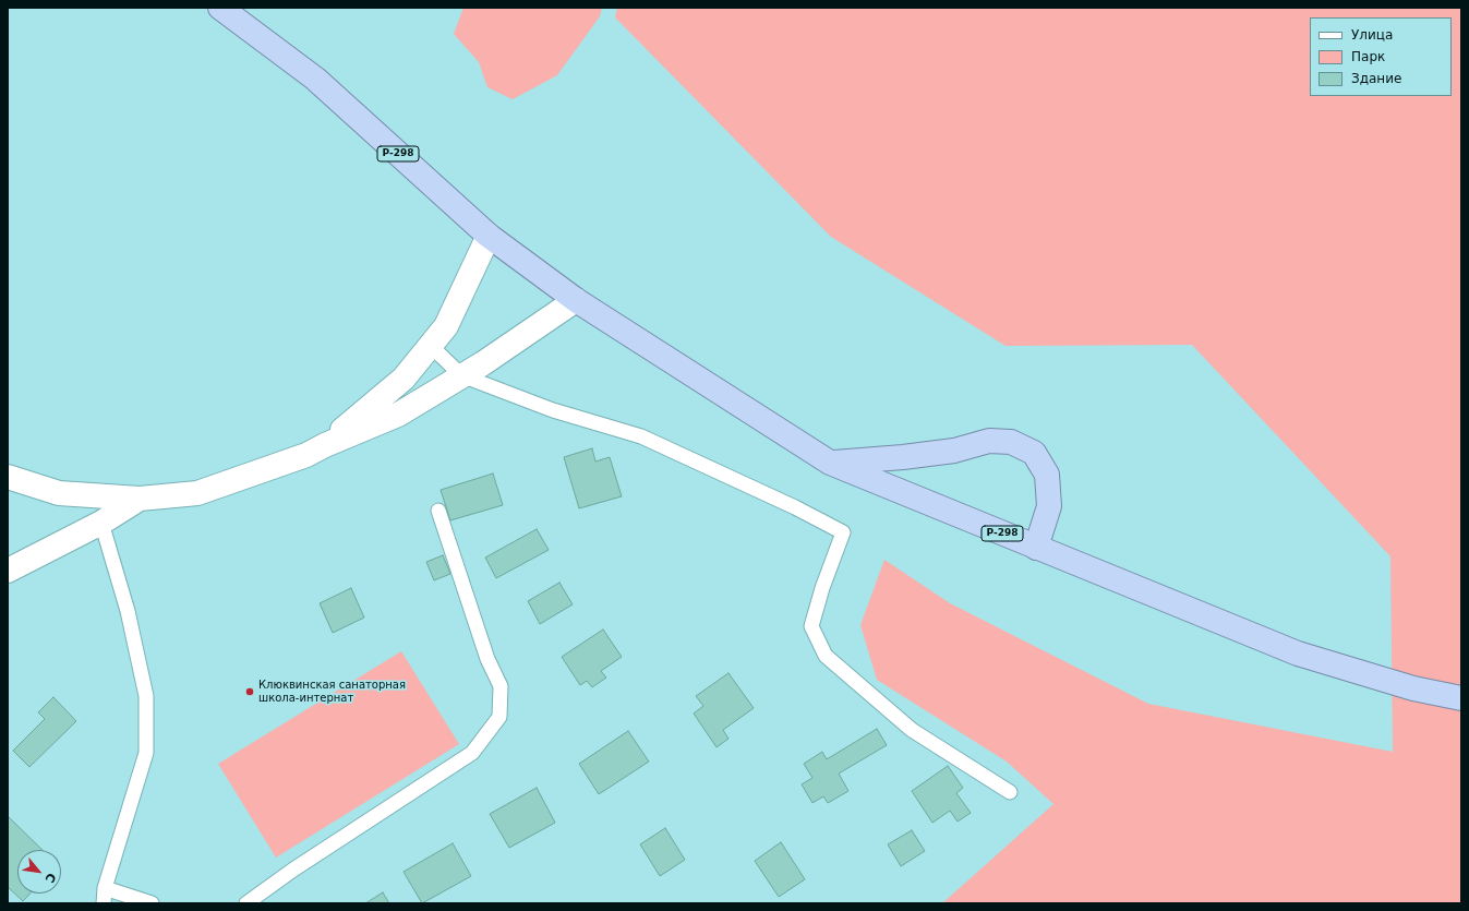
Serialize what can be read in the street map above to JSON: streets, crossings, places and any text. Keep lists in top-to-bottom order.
{
  "streets": {
    "highway": ["Р-298"]
  },
  "places": ["Клюквинская санаторная школа-интернат"],
  "legend": ["Улица", "Парк", "Здание"],
  "north": "bottom right"
}
